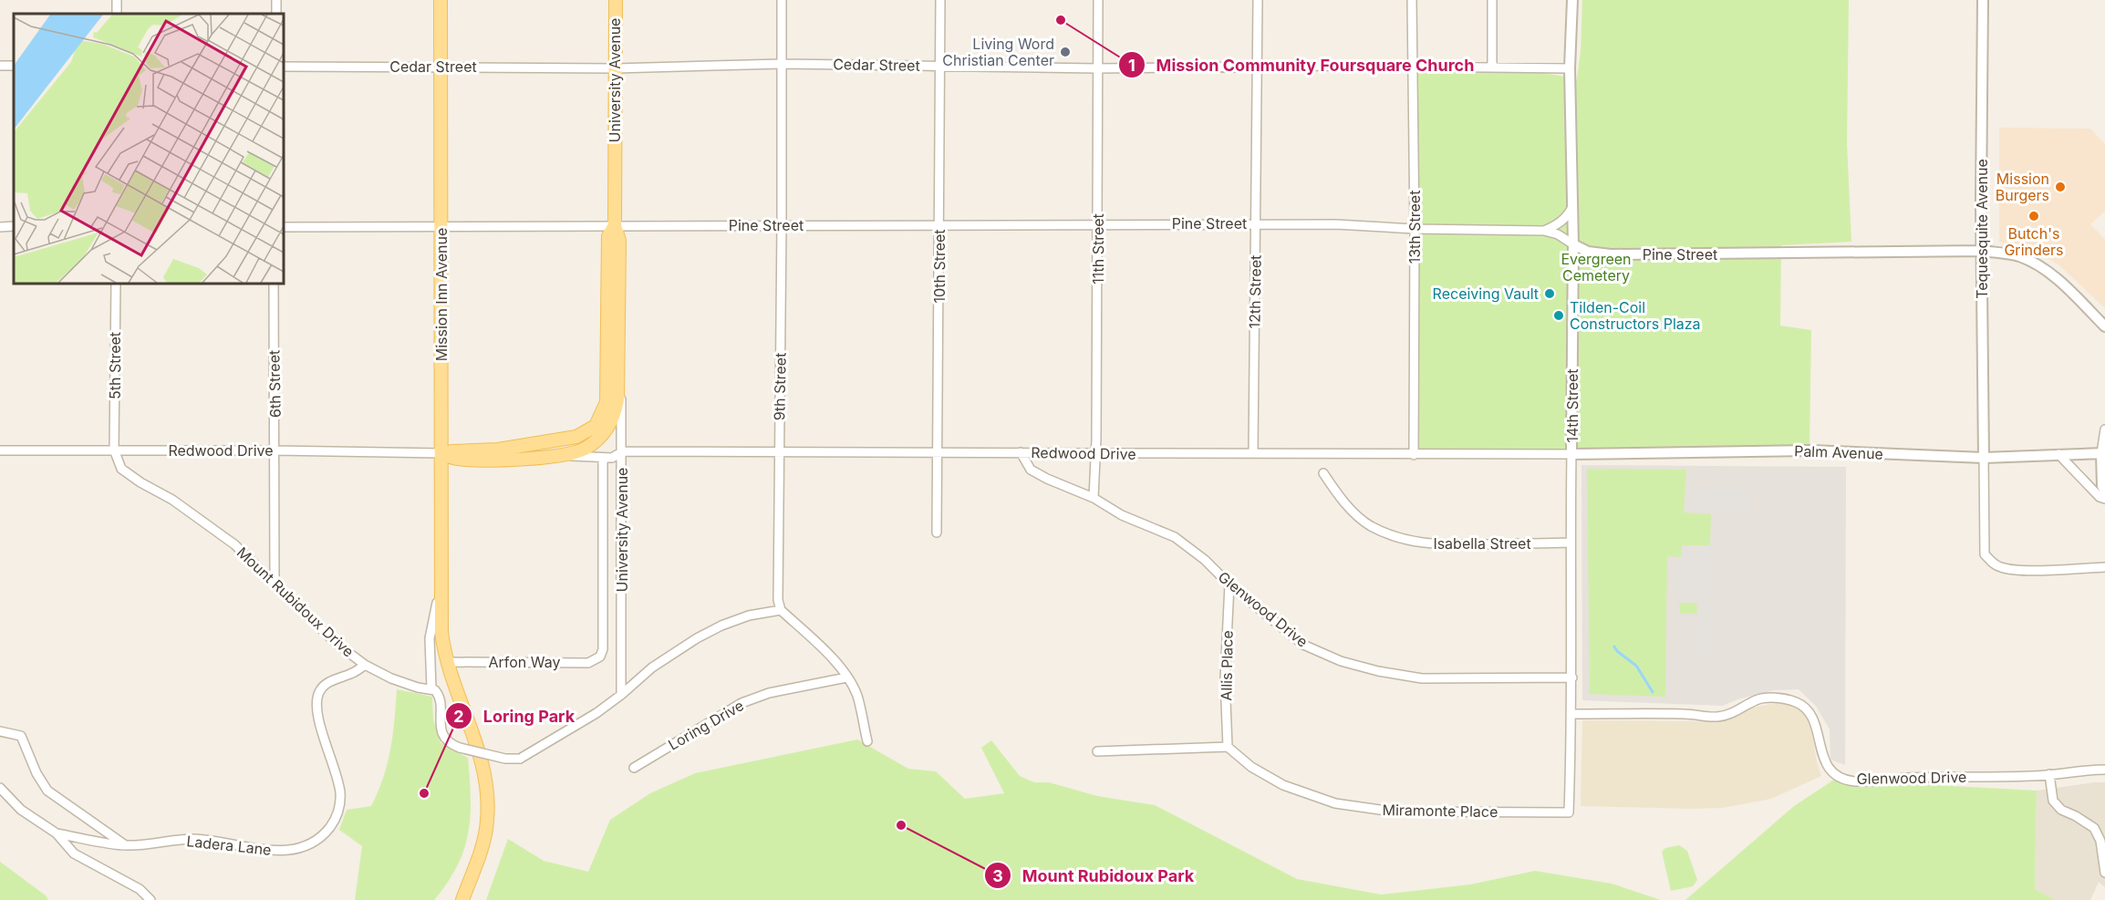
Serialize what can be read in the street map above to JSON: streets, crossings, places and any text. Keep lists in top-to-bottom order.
{
  "streets": {
    "main road": ["University Avenue", "Mission Inn Avenue", "Redwood Drive"],
    "street": [
      "Cedar Street",
      "Pine Street",
      "13th Street",
      "Tequesquite Avenue",
      "11th Street",
      "10th Street",
      "12th Street",
      "5th Street",
      "6th Street",
      "9th Street",
      "14th Street",
      "Palm Avenue",
      "Isabella Street",
      "Mount Rubidoux Drive",
      "Glenwood Drive",
      "Arfon Way",
      "Allis Place",
      "Loring Drive",
      "Miramonte Place",
      "Ladera Lane"
    ]
  },
  "crossings": [
    ["Cedar Street", "University Avenue"],
    ["Cedar Street", "13th Street"],
    ["Cedar Street", "11th Street"],
    ["Cedar Street", "10th Street"],
    ["Cedar Street", "12th Street"],
    ["Cedar Street", "Mission Inn Avenue"],
    ["Cedar Street", "9th Street"],
    ["Cedar Street", "14th Street"],
    ["University Avenue", "Pine Street"],
    ["University Avenue", "Redwood Drive"],
    ["University Avenue", "Arfon Way"],
    ["Pine Street", "13th Street"],
    ["Pine Street", "Tequesquite Avenue"],
    ["Pine Street", "11th Street"],
    ["Pine Street", "10th Street"],
    ["Pine Street", "12th Street"],
    ["Pine Street", "Mission Inn Avenue"],
    ["Pine Street", "9th Street"],
    ["Pine Street", "14th Street"],
    ["13th Street", "Redwood Drive"],
    ["Tequesquite Avenue", "Palm Avenue"],
    ["11th Street", "Redwood Drive"],
    ["11th Street", "Glenwood Drive"],
    ["10th Street", "Redwood Drive"],
    ["12th Street", "Redwood Drive"],
    ["Mission Inn Avenue", "Redwood Drive"],
    ["Mission Inn Avenue", "Mount Rubidoux Drive"],
    ["Mission Inn Avenue", "Arfon Way"],
    ["5th Street", "Redwood Drive"],
    ["5th Street", "Mount Rubidoux Drive"],
    ["6th Street", "Redwood Drive"],
    ["6th Street", "Mount Rubidoux Drive"],
    ["9th Street", "Redwood Drive"],
    ["14th Street", "Redwood Drive"],
    ["14th Street", "Palm Avenue"],
    ["14th Street", "Isabella Street"],
    ["14th Street", "Glenwood Drive"],
    ["14th Street", "Miramonte Place"],
    ["Redwood Drive", "Palm Avenue"],
    ["Redwood Drive", "Mount Rubidoux Drive"],
    ["Redwood Drive", "Glenwood Drive"],
    ["Mount Rubidoux Drive", "Ladera Lane"],
    ["Glenwood Drive", "Allis Place"],
    ["Allis Place", "Miramonte Place"]
  ],
  "parks": ["Evergreen Cemetery"],
  "places": [
    "Mission Community Foursquare Church",
    "Living Word Christian Center",
    "Mission Burgers",
    "Butch's Grinders",
    "Receiving Vault",
    "Tilden-Coil Constructors Plaza",
    "Loring Park",
    "Mount Rubidoux Park"
  ]
}
